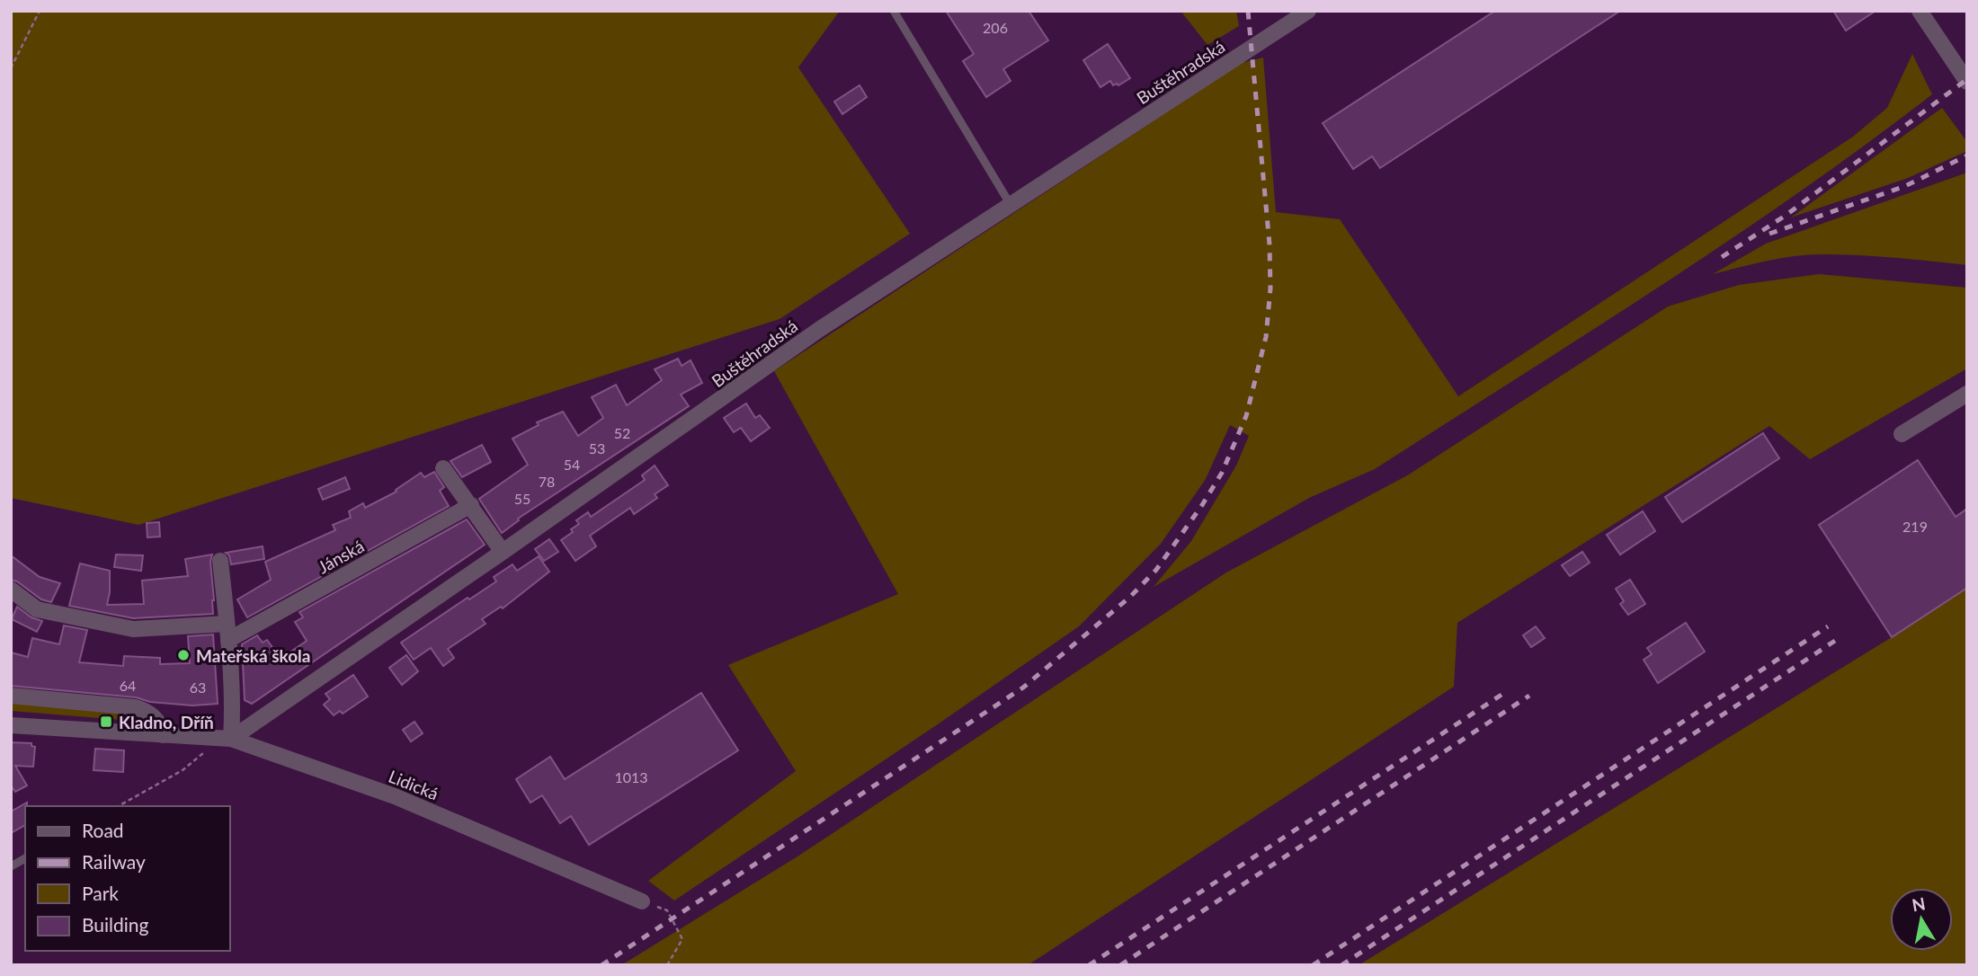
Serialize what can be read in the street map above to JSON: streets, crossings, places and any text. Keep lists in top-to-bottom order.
{
  "streets": {
    "street": ["Buštěhradská", "Jánská", "Lidická"]
  },
  "crossings": [
    ["Buštěhradská", "Lidická"]
  ],
  "places": {
    "other": ["Mateřská škola"],
    "transit": ["Kladno, Dříň"]
  },
  "house_numbers": [
    "206",
    "52",
    "53",
    "54",
    "78",
    "55",
    "219",
    "64",
    "63",
    "1013"
  ],
  "legend": [
    "Road",
    "Railway",
    "Park",
    "Building"
  ],
  "north": "top"
}
